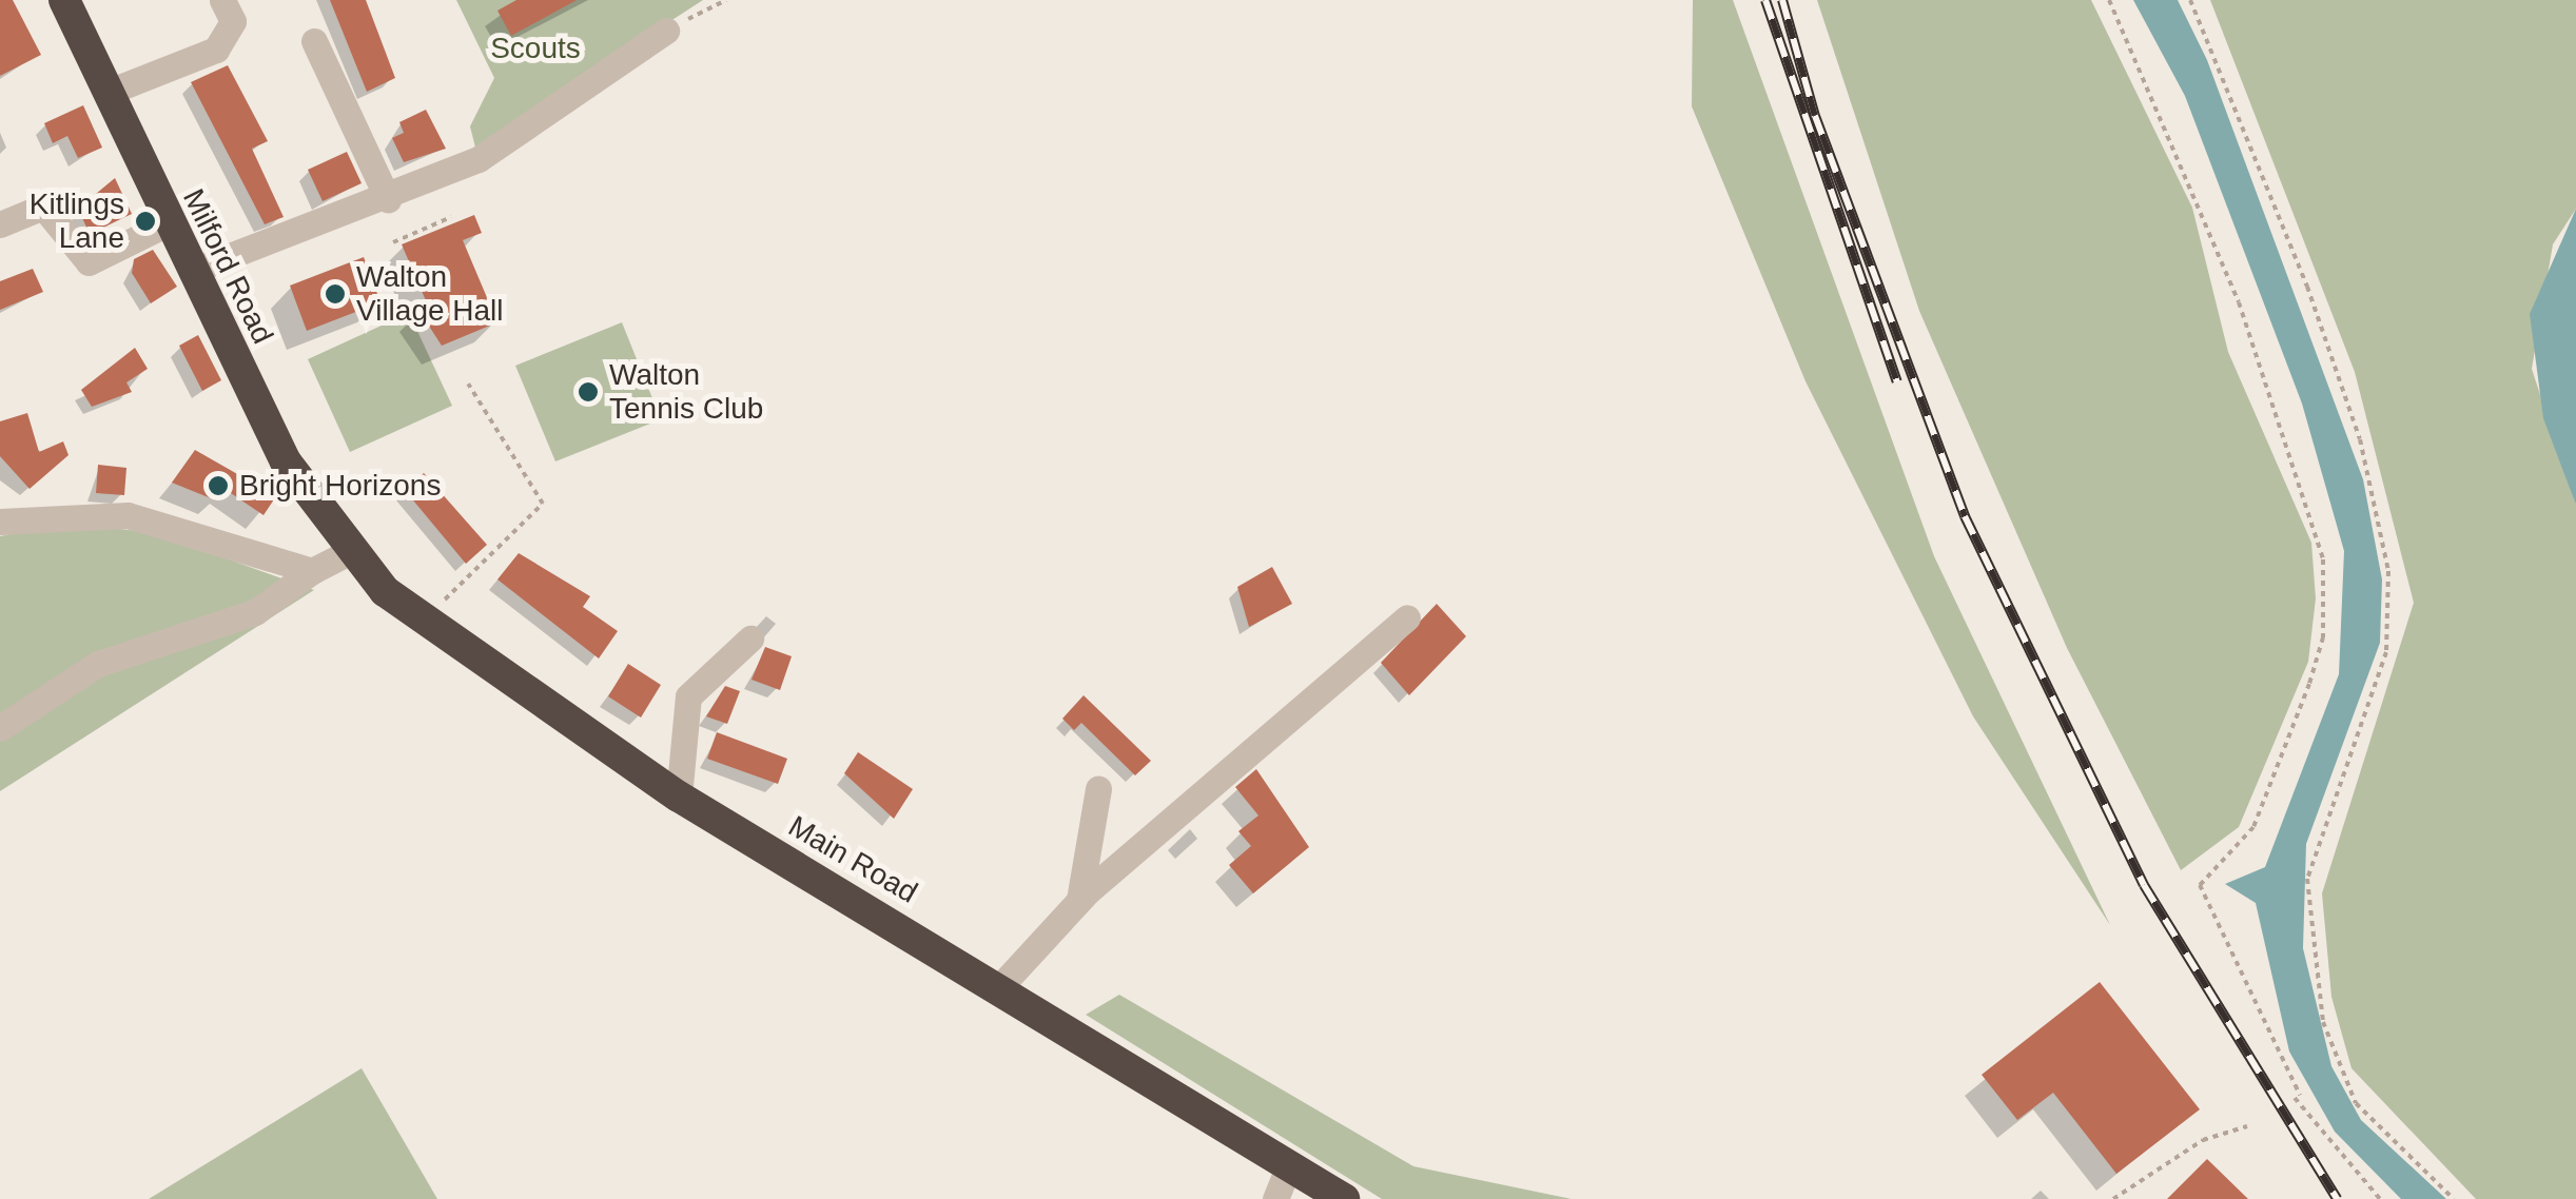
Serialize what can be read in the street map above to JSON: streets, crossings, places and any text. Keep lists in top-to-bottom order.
{
  "streets": {
    "highway": ["Milford Road", "Main Road"]
  },
  "crossings": [
    ["Milford Road", "Main Road"]
  ],
  "parks": ["Scouts"],
  "places": [
    "Kitlings Lane",
    "Walton Village Hall",
    "Walton Tennis Club",
    "Bright Horizons"
  ]
}
